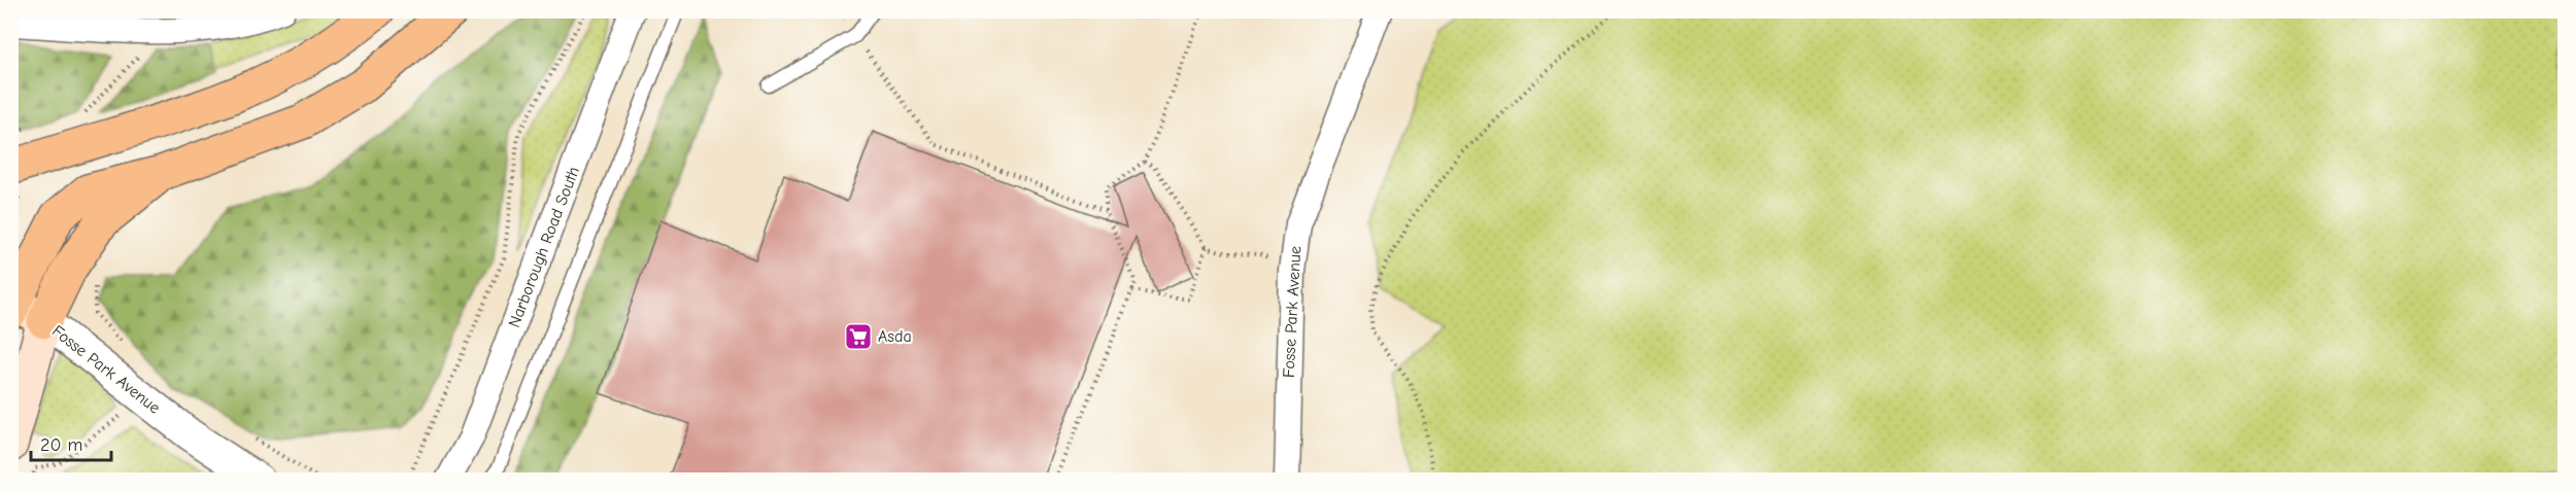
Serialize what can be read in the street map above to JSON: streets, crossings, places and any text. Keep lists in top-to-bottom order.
{
  "streets": {
    "street": ["Narborough Road South", "Fosse Park Avenue"]
  },
  "places": {
    "supermarket": ["Asda"]
  },
  "scale_bar": "20 m"
}
